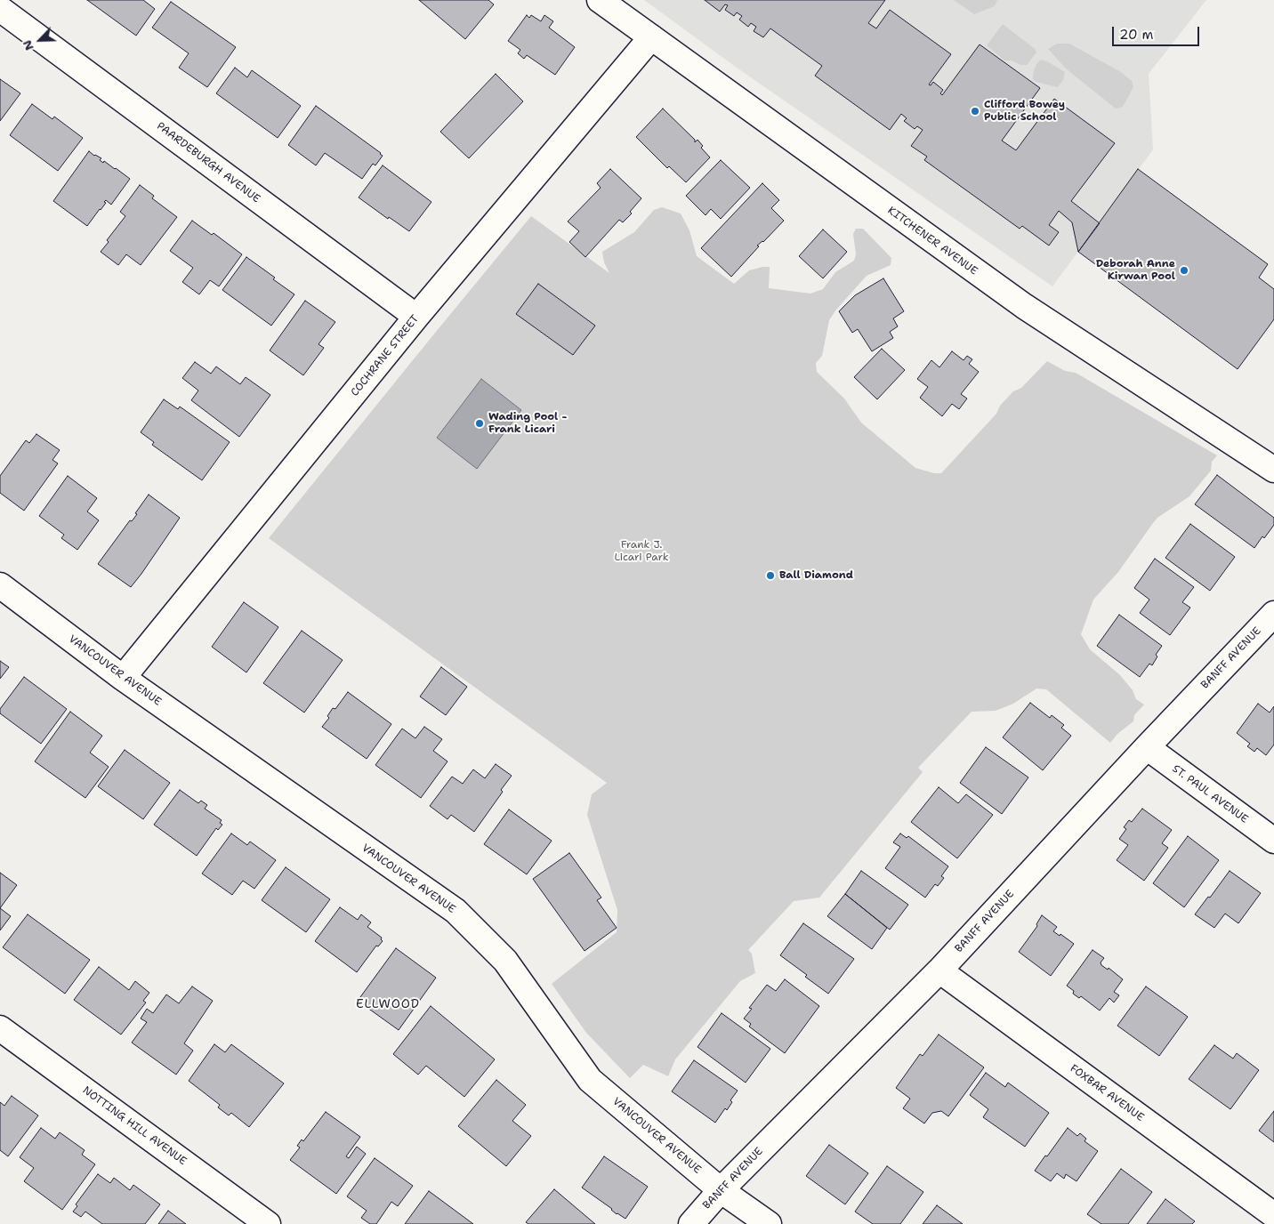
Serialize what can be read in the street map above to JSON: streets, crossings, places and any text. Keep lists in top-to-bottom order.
{
  "streets": {
    "street": [
      "PAARDEBURGH AVENUE",
      "KITCHENER AVENUE",
      "COCHRANE STREET",
      "BANFF AVENUE",
      "VANCOUVER AVENUE",
      "ST. PAUL AVENUE",
      "FOXBAR AVENUE",
      "NOTTING HILL AVENUE"
    ]
  },
  "crossings": [
    ["PAARDEBURGH AVENUE", "COCHRANE STREET"],
    ["KITCHENER AVENUE", "COCHRANE STREET"],
    ["COCHRANE STREET", "VANCOUVER AVENUE"],
    ["BANFF AVENUE", "VANCOUVER AVENUE"],
    ["BANFF AVENUE", "ST. PAUL AVENUE"],
    ["BANFF AVENUE", "FOXBAR AVENUE"]
  ],
  "districts": ["ELLWOOD"],
  "parks": ["Frank J. Licari Park"],
  "places": [
    "Clifford Bowey Public School",
    "Deborah Anne Kirwan Pool",
    "Wading Pool - Frank Licari",
    "Ball Diamond"
  ],
  "scale_bar": "20 m",
  "north": "bottom left"
}
